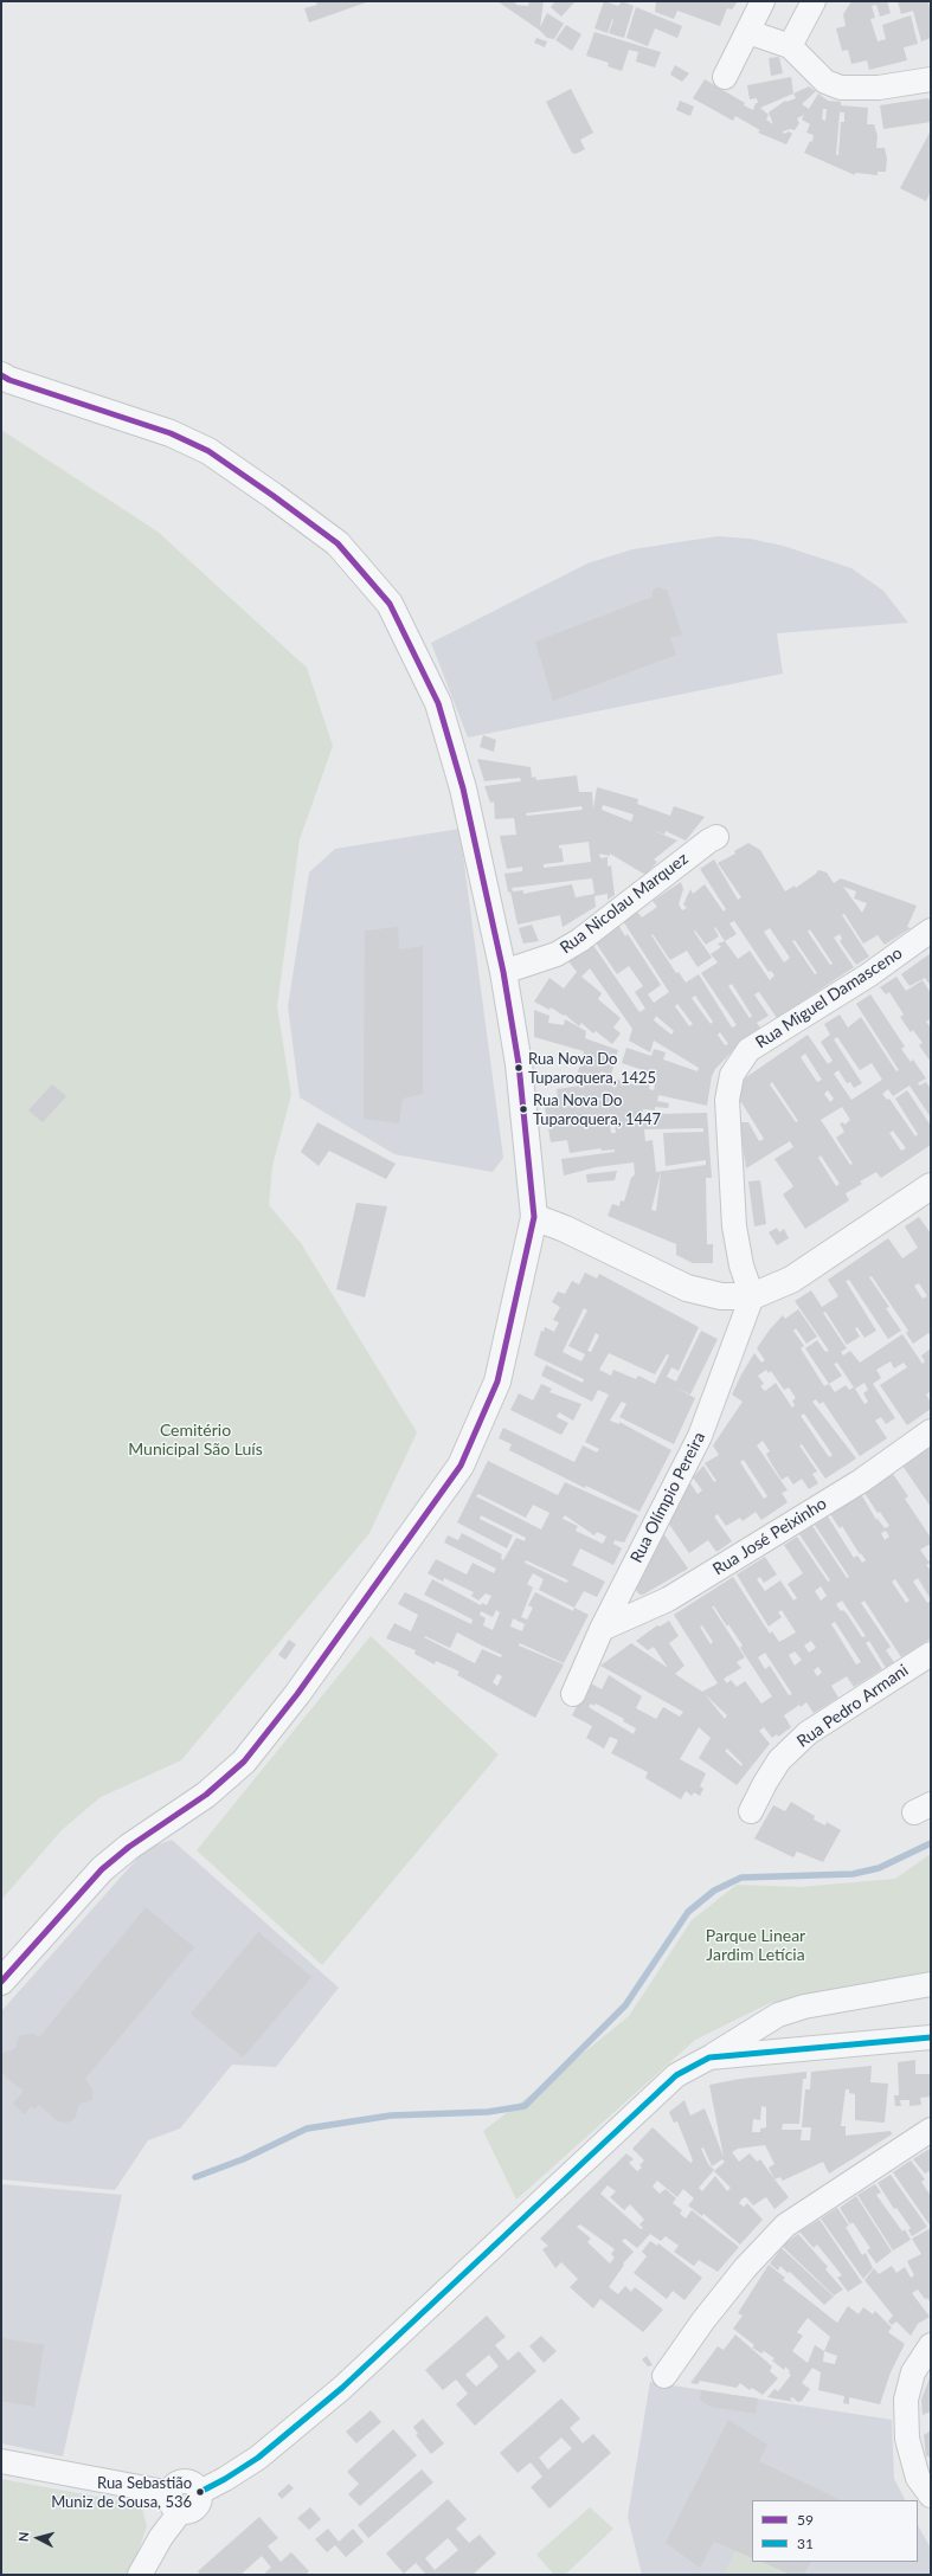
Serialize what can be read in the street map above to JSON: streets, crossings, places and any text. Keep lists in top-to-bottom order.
{
  "streets": {
    "street": [
      "Rua Nicolau Marquez",
      "Rua Miguel Damasceno",
      "Rua Olímpio Pereira",
      "Rua José Peixinho",
      "Rua Pedro Armani"
    ]
  },
  "crossings": [
    ["Rua Miguel Damasceno", "Rua Olímpio Pereira"],
    ["Rua Olímpio Pereira", "Rua José Peixinho"]
  ],
  "parks": ["Cemitério Municipal São Luís", "Parque Linear Jardim Letícia"],
  "places": ["Rua Nova Do Tuparoquera, 1425", "Rua Nova Do Tuparoquera, 1447", "Rua Sebastião Muniz de Sousa, 536"],
  "lines": ["transit line 59", "transit line 31"],
  "legend": ["59", "31"],
  "north": "left"
}
